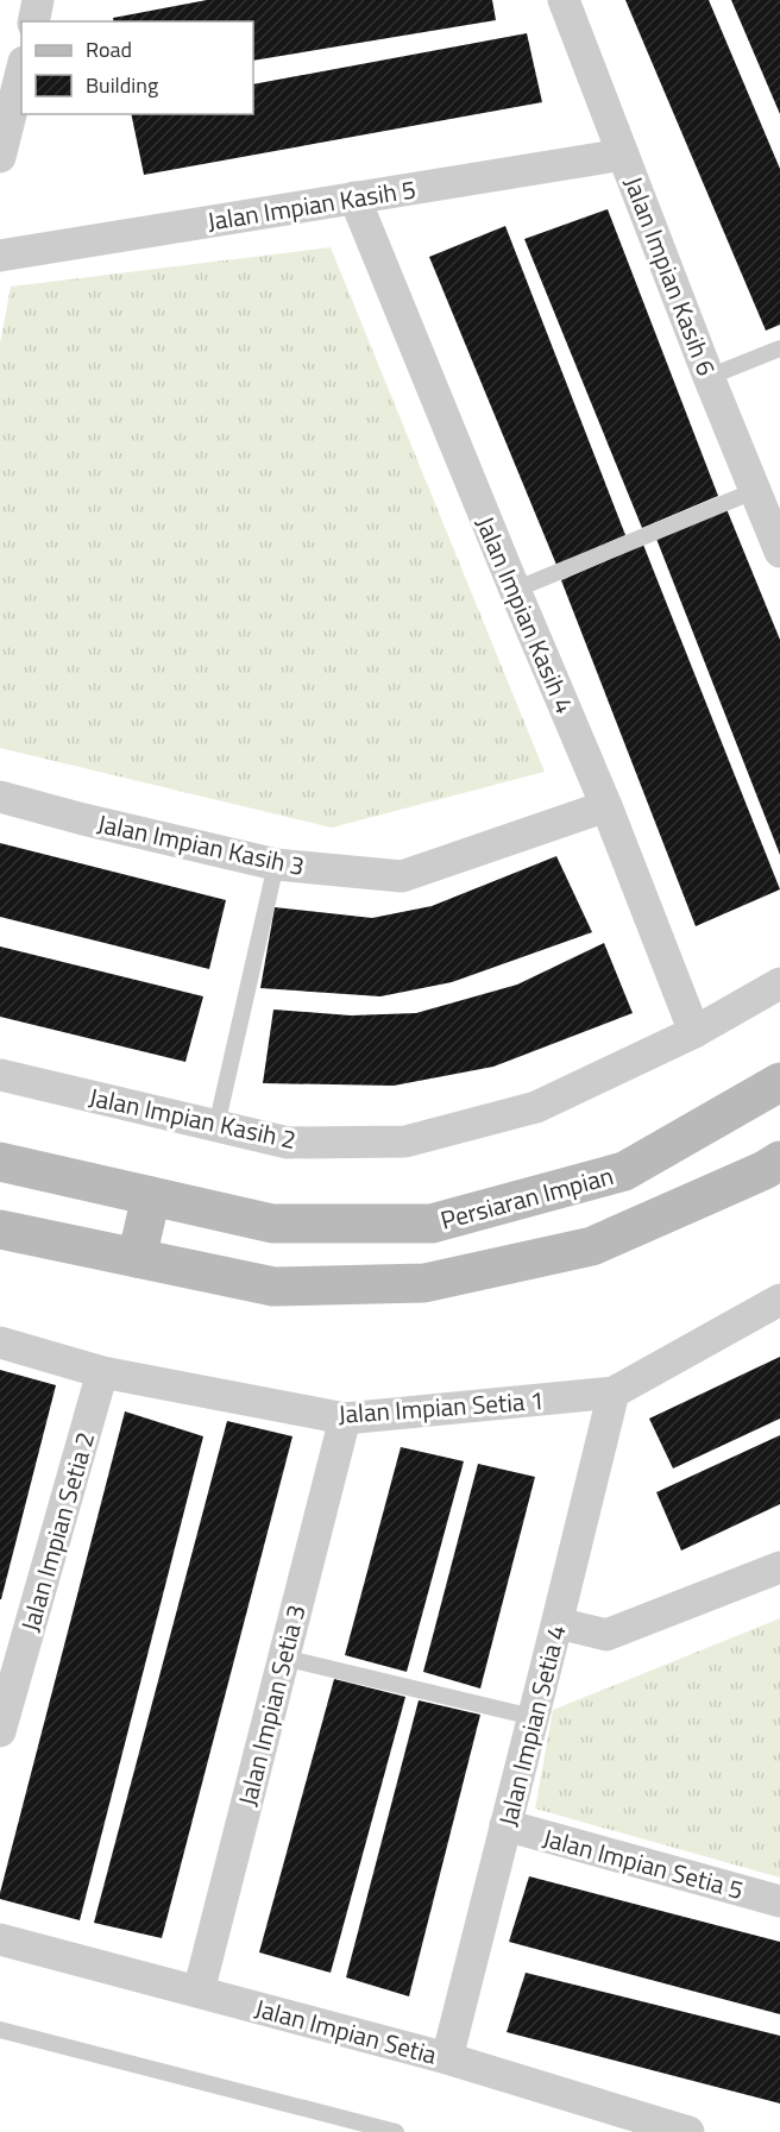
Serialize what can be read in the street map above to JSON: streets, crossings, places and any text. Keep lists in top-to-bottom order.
{
  "streets": {
    "street": [
      "Jalan Impian Kasih 5",
      "Jalan Impian Kasih 6",
      "Jalan Impian Kasih 4",
      "Jalan Impian Kasih 3",
      "Jalan Impian Kasih 2",
      "Persiaran Impian",
      "Jalan Impian Setia 1",
      "Jalan Impian Setia 2",
      "Jalan Impian Setia 3",
      "Jalan Impian Setia 4",
      "Jalan Impian Setia 5",
      "Jalan Impian Setia"
    ]
  },
  "crossings": [
    ["Jalan Impian Kasih 5", "Jalan Impian Kasih 6"],
    ["Jalan Impian Kasih 5", "Jalan Impian Kasih 4"],
    ["Jalan Impian Kasih 4", "Jalan Impian Kasih 3"],
    ["Jalan Impian Kasih 4", "Jalan Impian Kasih 2"],
    ["Jalan Impian Setia 1", "Jalan Impian Setia 2"],
    ["Jalan Impian Setia 1", "Jalan Impian Setia 3"],
    ["Jalan Impian Setia 1", "Jalan Impian Setia 4"],
    ["Jalan Impian Setia 3", "Jalan Impian Setia"],
    ["Jalan Impian Setia 4", "Jalan Impian Setia 5"],
    ["Jalan Impian Setia 4", "Jalan Impian Setia"]
  ],
  "legend": ["Road", "Building"]
}
